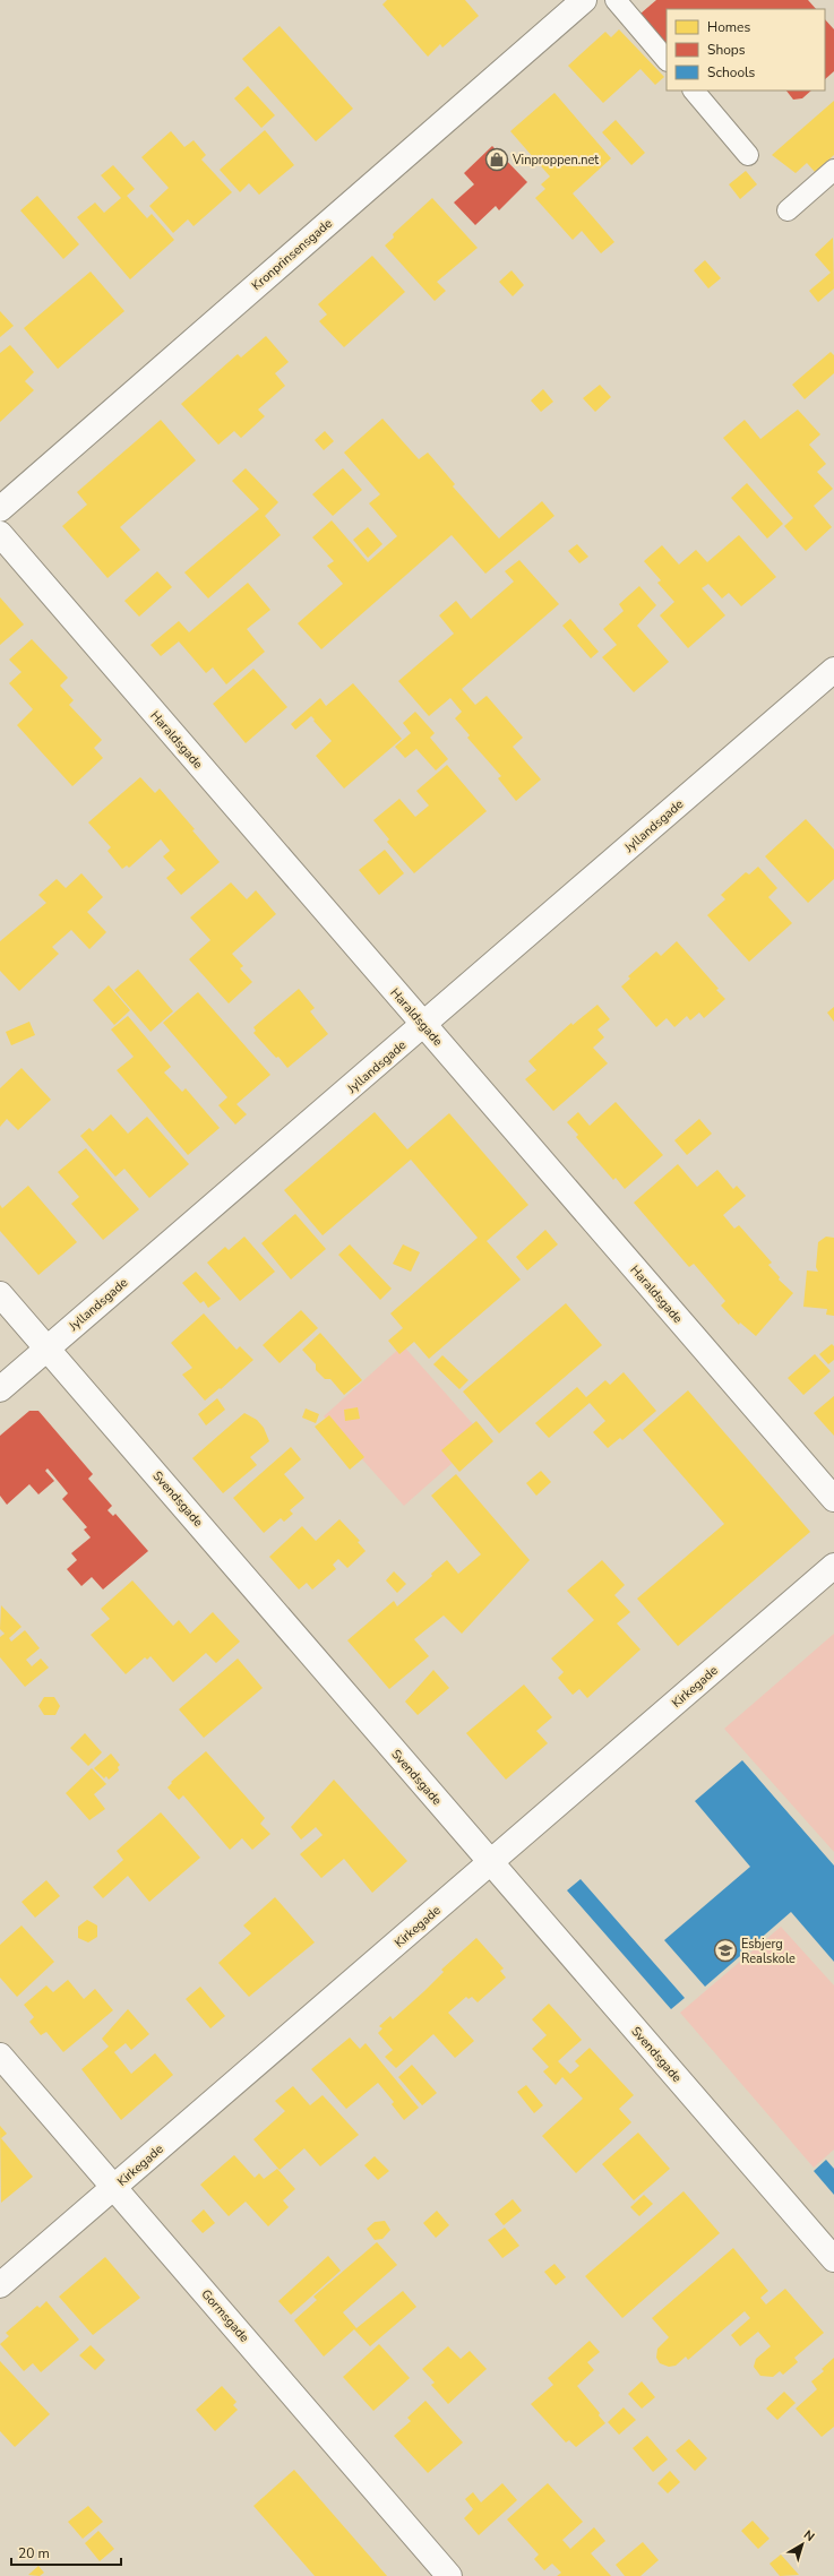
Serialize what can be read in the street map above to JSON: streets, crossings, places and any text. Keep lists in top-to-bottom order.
{
  "streets": {
    "street": [
      "Kronprinsensgade",
      "Haraldsgade",
      "Jyllandsgade",
      "Svendsgade",
      "Kirkegade",
      "Gormsgade"
    ]
  },
  "crossings": [
    ["Haraldsgade", "Jyllandsgade"],
    ["Jyllandsgade", "Svendsgade"],
    ["Svendsgade", "Kirkegade"],
    ["Kirkegade", "Gormsgade"]
  ],
  "places": {
    "shop": ["Vinproppen.net"],
    "school or university": ["Esbjerg Realskole"]
  },
  "legend": ["Homes", "Shops", "Schools"],
  "scale_bar": "20 m",
  "north": "top right"
}
